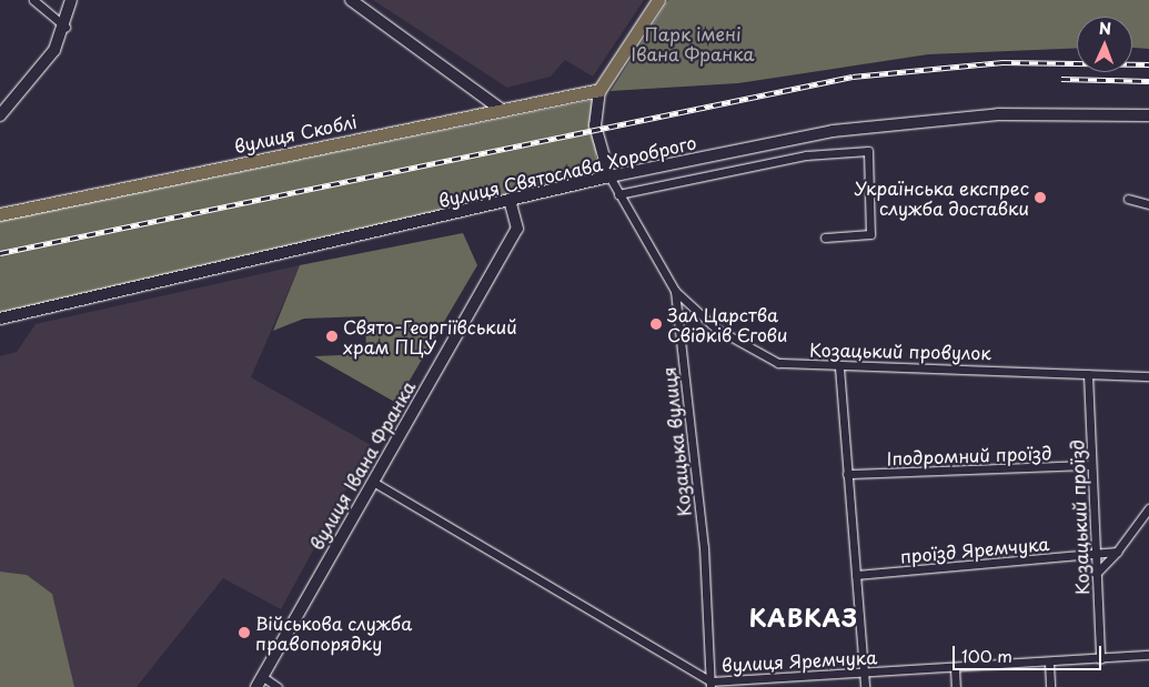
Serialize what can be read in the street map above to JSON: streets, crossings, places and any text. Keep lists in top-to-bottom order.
{
  "streets": {
    "main road": ["вулиця Скоблі", "вулиця Святослава Хороброго", "вулиця Івана Франка"],
    "street": [
      "Козацький провулок",
      "Козацька вулиця",
      "Іподромний проїзд",
      "Козацький проїзд",
      "проїзд Яремчука",
      "вулиця Яремчука"
    ]
  },
  "crossings": [
    ["вулиця Святослава Хороброго", "Козацька вулиця"],
    ["вулиця Святослава Хороброго", "вулиця Івана Франка"],
    ["Козацький провулок", "Козацька вулиця"],
    ["Козацький провулок", "Козацький проїзд"],
    ["Козацька вулиця", "вулиця Яремчука"],
    ["Іподромний проїзд", "Козацький проїзд"],
    ["вулиця Івана Франка", "вулиця Яремчука"],
    ["Козацький проїзд", "проїзд Яремчука"],
    ["Козацький проїзд", "вулиця Яремчука"]
  ],
  "districts": ["КАВКАЗ"],
  "parks": ["Парк імені Івана Франка"],
  "places": [
    "Українська експрес служба доставки",
    "Зал Царства Свідків Єгови",
    "Свято-Георгіївський храм ПЦУ",
    "Військова служба правопорядку"
  ],
  "scale_bar": "100 m",
  "north": "top"
}
